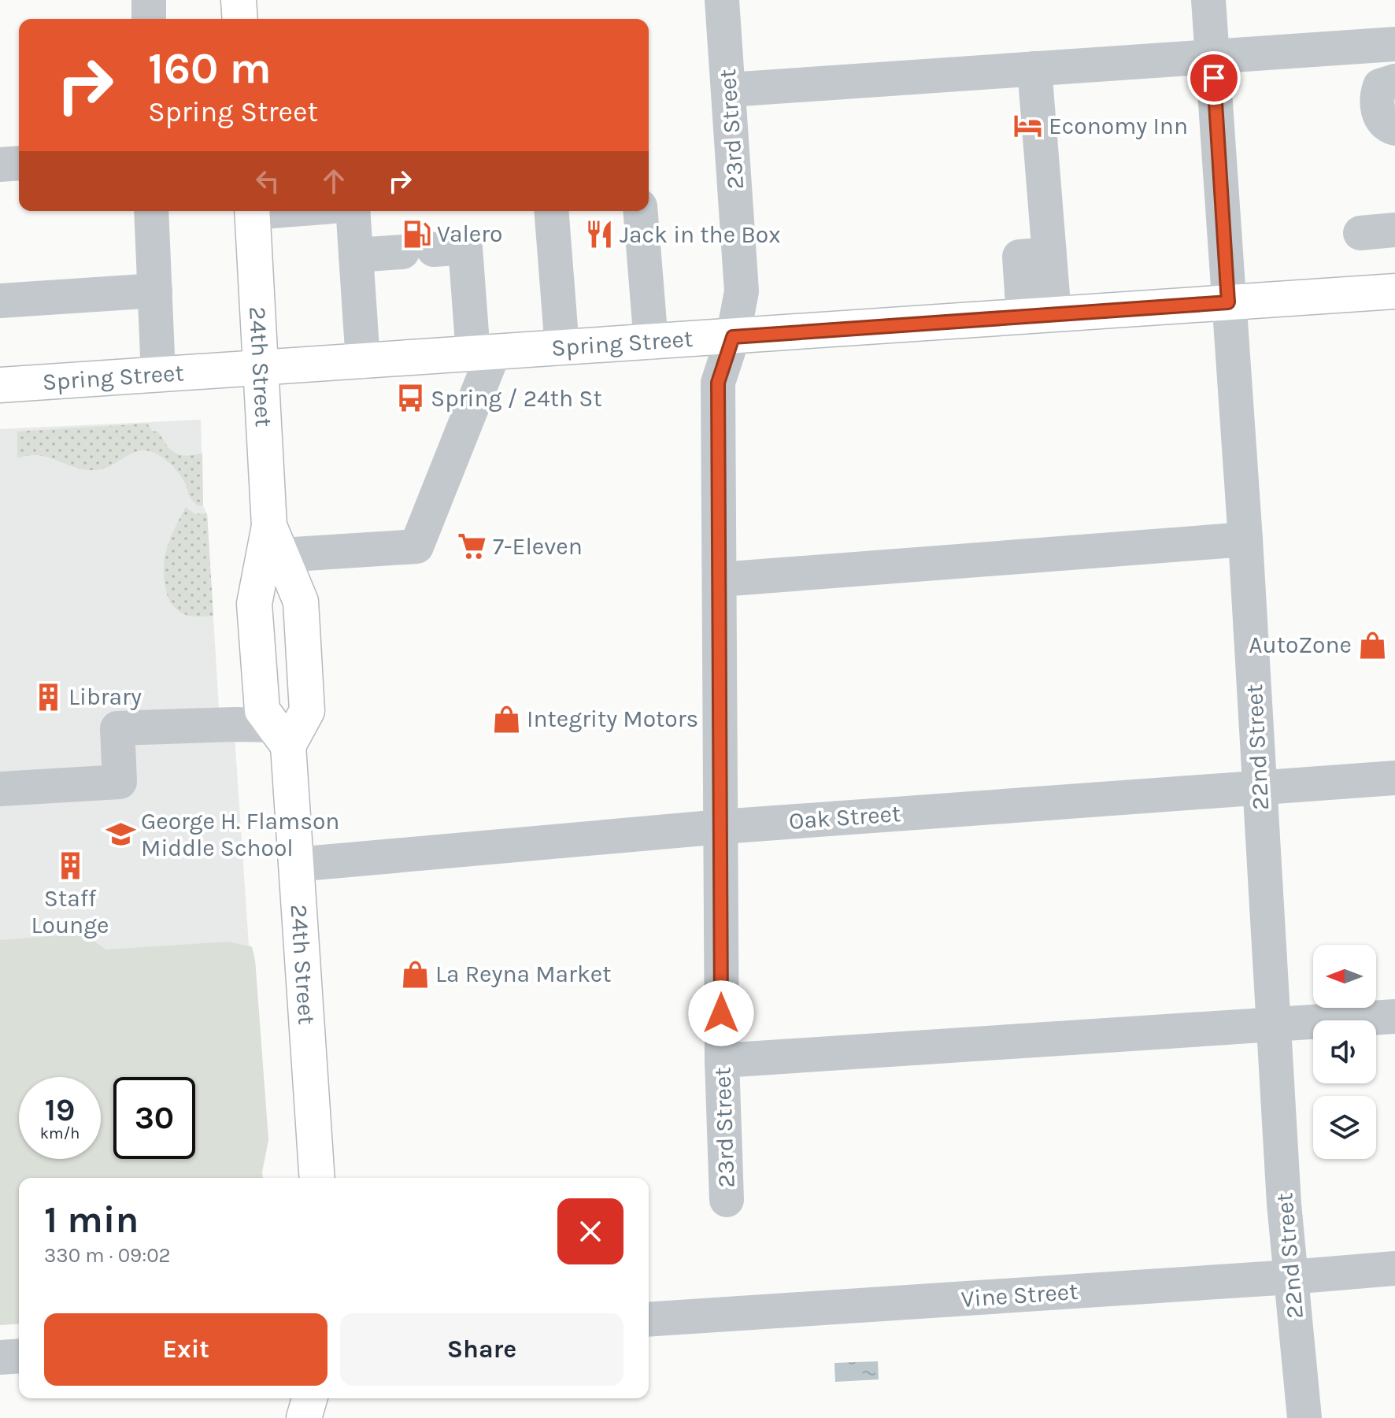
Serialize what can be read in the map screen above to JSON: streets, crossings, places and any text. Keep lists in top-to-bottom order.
{
  "streets": {
    "main road": ["Spring Street", "24th Street"],
    "street": [
      "23rd Street",
      "22nd Street",
      "Oak Street",
      "Vine Street"
    ]
  },
  "crossings": [
    ["23rd Street", "Spring Street"],
    ["23rd Street", "Oak Street"],
    ["Spring Street", "24th Street"],
    ["Spring Street", "22nd Street"],
    ["24th Street", "Oak Street"],
    ["22nd Street", "Oak Street"],
    ["22nd Street", "Vine Street"]
  ],
  "places": {
    "hotel": ["Economy Inn"],
    "fuel station": ["Valero"],
    "restaurant": ["Jack in the Box"],
    "bus stop": ["Spring / 24th St"],
    "supermarket": ["7-Eleven"],
    "shop": ["AutoZone", "Integrity Motors", "La Reyna Market"],
    "building": ["Library", "Staff Lounge"],
    "school or university": ["George H. Flamson Middle School"]
  },
  "north": "left",
  "page": {
    "turn": ["160 m", "Spring Street"],
    "speed": "19 km/h",
    "limit": "30",
    "heading": ["1 min", "330 m · 09:02"],
    "buttons": ["Exit", "Share"]
  }
}
